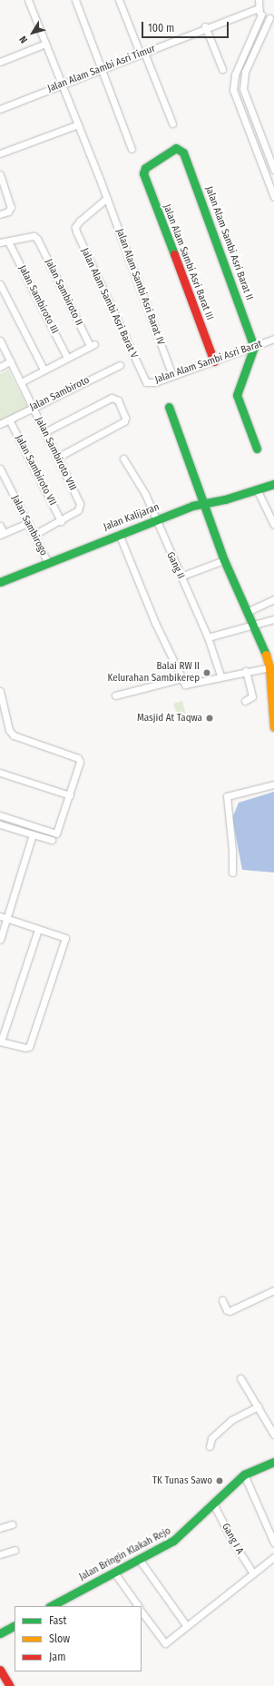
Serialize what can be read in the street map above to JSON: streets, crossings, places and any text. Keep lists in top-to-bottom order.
{
  "streets": {
    "street": [
      "Jalan Alam Sambi Asri Timur",
      "Jalan Alam Sambi Asri Barat II",
      "Jalan Alam Sambi Asri Barat III",
      "Jalan Alam Sambi Asri Barat IV",
      "Jalan Sambiroto II",
      "Jalan Sambiroto III",
      "Jalan Alam Sambi Asri Barat V",
      "Jalan Alam Sambi Asri Barat",
      "Jalan Sambiroto",
      "Jalan Sambiroto VIII",
      "Jalan Sambiroto VII",
      "Jalan Kalijaran",
      "Jalan Sambirogo",
      "Gang II",
      "Gang I A",
      "Jalan Bringin Klakah Rejo"
    ]
  },
  "crossings": [
    ["Jalan Alam Sambi Asri Timur", "Jalan Alam Sambi Asri Barat IV"],
    ["Jalan Alam Sambi Asri Barat II", "Jalan Alam Sambi Asri Barat III"],
    ["Jalan Alam Sambi Asri Barat II", "Jalan Alam Sambi Asri Barat"],
    ["Jalan Alam Sambi Asri Barat III", "Jalan Alam Sambi Asri Barat"],
    ["Jalan Alam Sambi Asri Barat IV", "Jalan Alam Sambi Asri Barat V"],
    ["Jalan Alam Sambi Asri Barat IV", "Jalan Alam Sambi Asri Barat"],
    ["Jalan Sambiroto II", "Jalan Sambiroto III"],
    ["Jalan Sambiroto II", "Jalan Sambiroto VIII"],
    ["Jalan Alam Sambi Asri Barat V", "Jalan Alam Sambi Asri Barat"],
    ["Jalan Sambiroto", "Jalan Sambiroto VIII"],
    ["Jalan Sambiroto", "Jalan Sambiroto VII"],
    ["Jalan Sambiroto VIII", "Jalan Sambiroto VII"],
    ["Jalan Kalijaran", "Jalan Sambirogo"],
    ["Jalan Kalijaran", "Gang II"],
    ["Gang I A", "Jalan Bringin Klakah Rejo"]
  ],
  "places": ["Balai RW II Kelurahan Sambikerep", "Masjid At Taqwa", "TK Tunas Sawo"],
  "legend": ["Fast", "Slow", "Jam"],
  "scale_bar": "100 m",
  "north": "bottom left"
}
